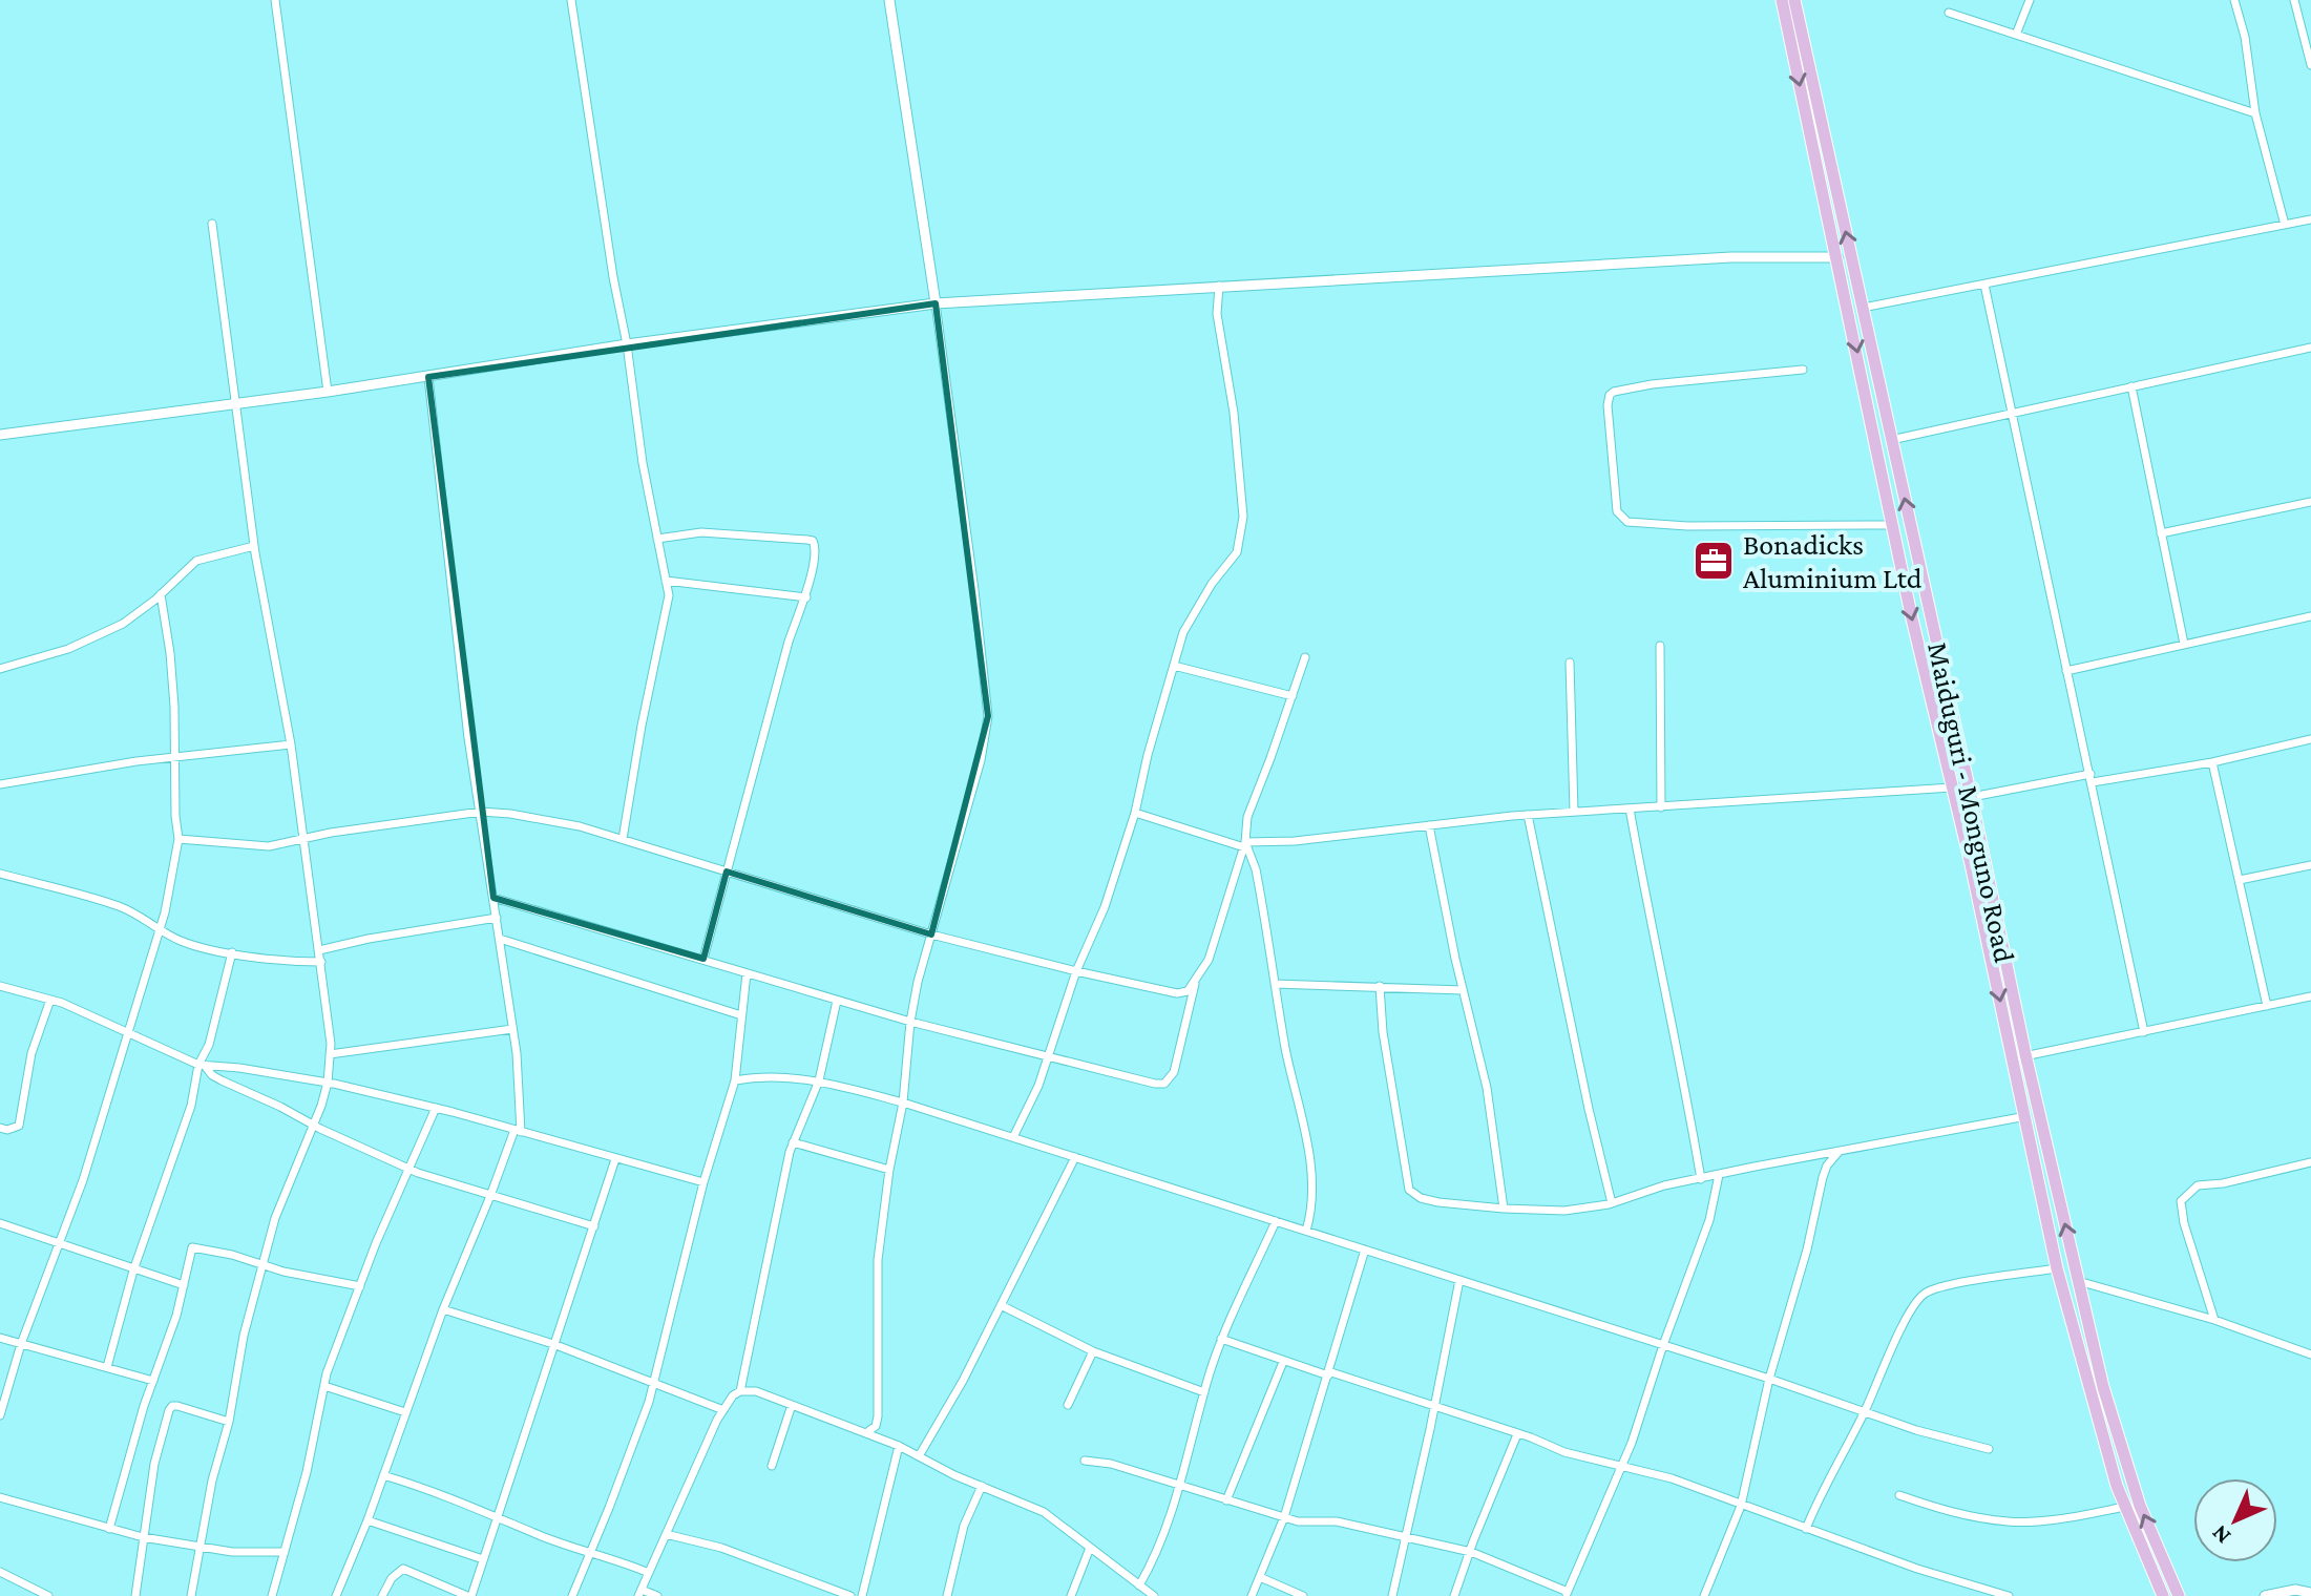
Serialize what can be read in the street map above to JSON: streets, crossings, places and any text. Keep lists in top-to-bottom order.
{
  "streets": {
    "main road": ["Maiduguri - Monguno Road"]
  },
  "places": {
    "office": ["Bonadicks Aluminium Ltd"]
  },
  "north": "bottom left"
}
